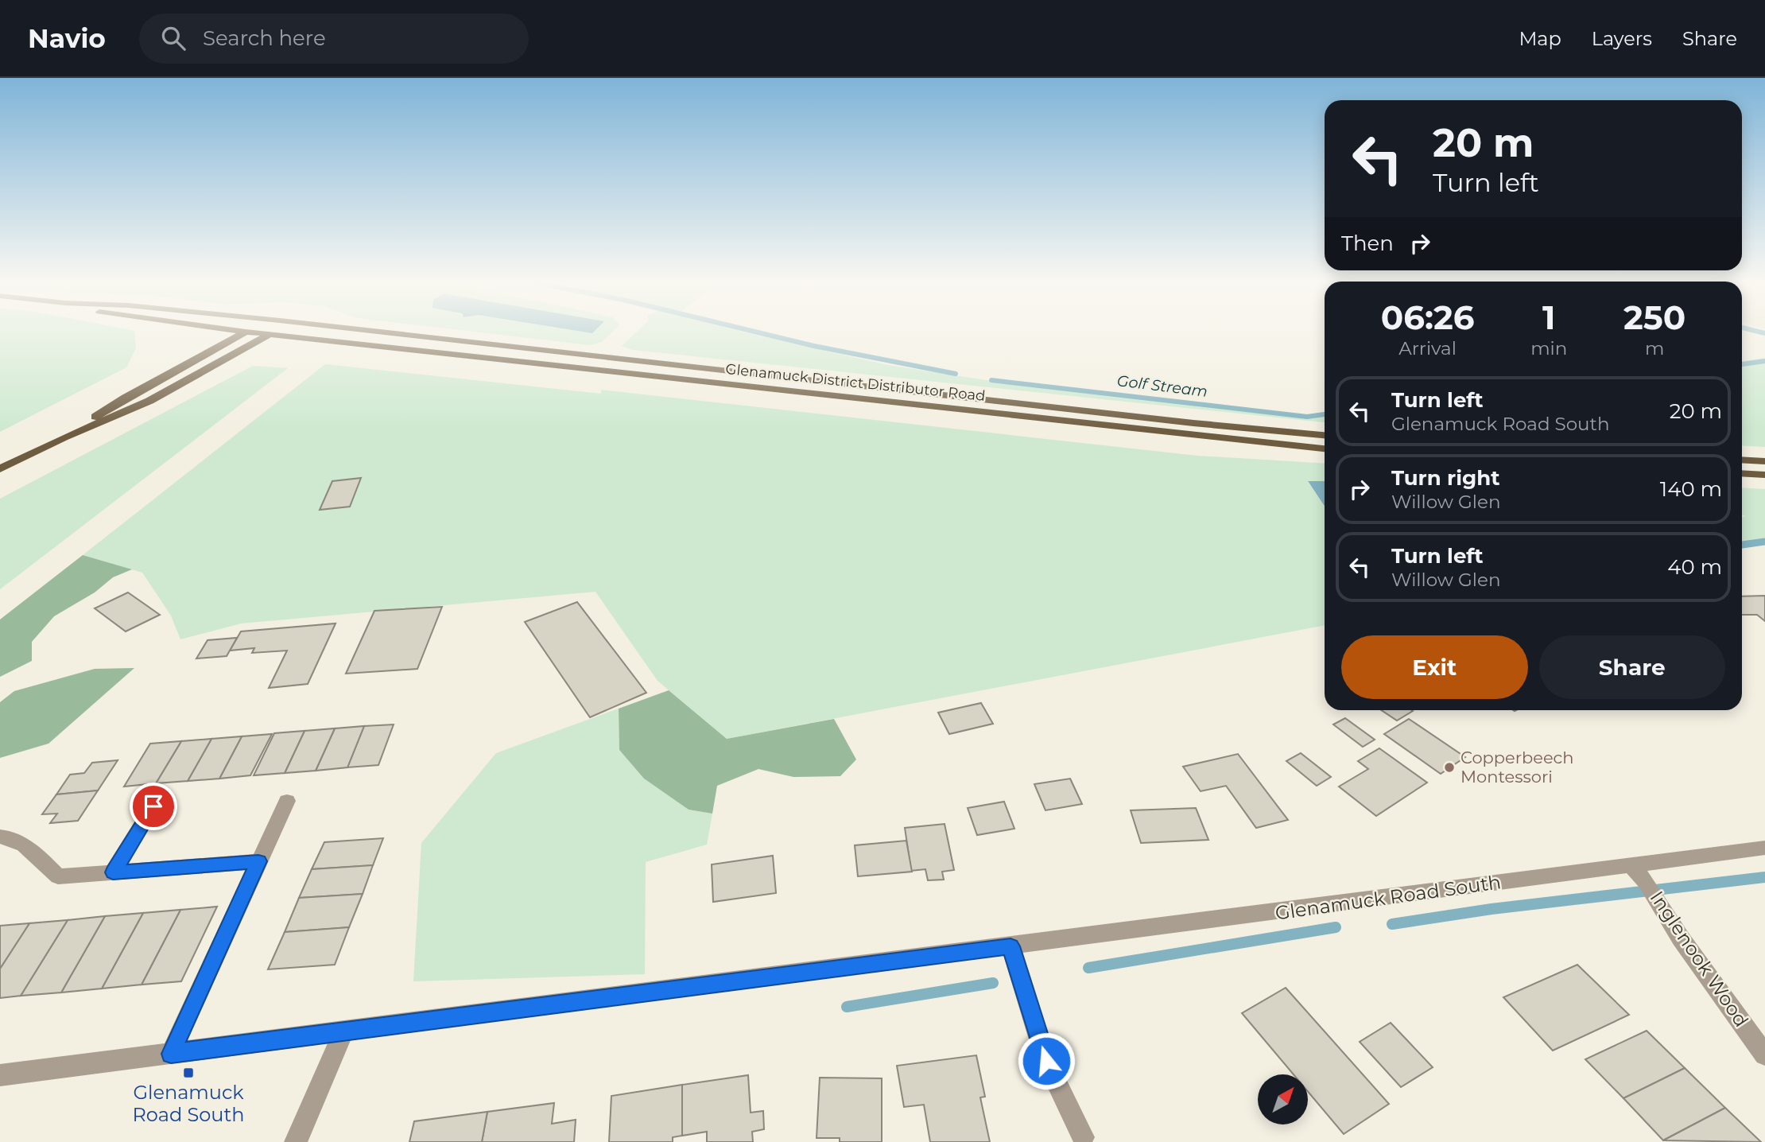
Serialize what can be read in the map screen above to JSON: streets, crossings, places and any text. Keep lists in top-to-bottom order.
{
  "streets": {
    "main road": ["Glenamuck District Distributor Road"],
    "street": ["Glenamuck Road South", "Inglenook Wood"]
  },
  "crossings": [
    ["Glenamuck Road South", "Inglenook Wood"]
  ],
  "water": ["Golf Stream"],
  "places": {
    "other": ["Copperbeech Montessori"],
    "transit": ["Glenamuck Road South"]
  },
  "north": "top right",
  "page": {
    "header": "Navio",
    "search": "Search here",
    "nav": ["Map", "Layers", "Share"],
    "turn": ["20 m", "Turn left"],
    "then": "Then",
    "eta": [
      "06:26",
      "Arrival",
      "1",
      "min",
      "250",
      "m"
    ],
    "list": [
      {
        "name": "Turn left",
        "note": "Glenamuck Road South",
        "value": "20 m"
      },
      {
        "name": "Turn right",
        "note": "Willow Glen",
        "value": "140 m"
      },
      {
        "name": "Turn left",
        "note": "Willow Glen",
        "value": "40 m"
      }
    ],
    "buttons": ["Exit", "Share"]
  }
}
